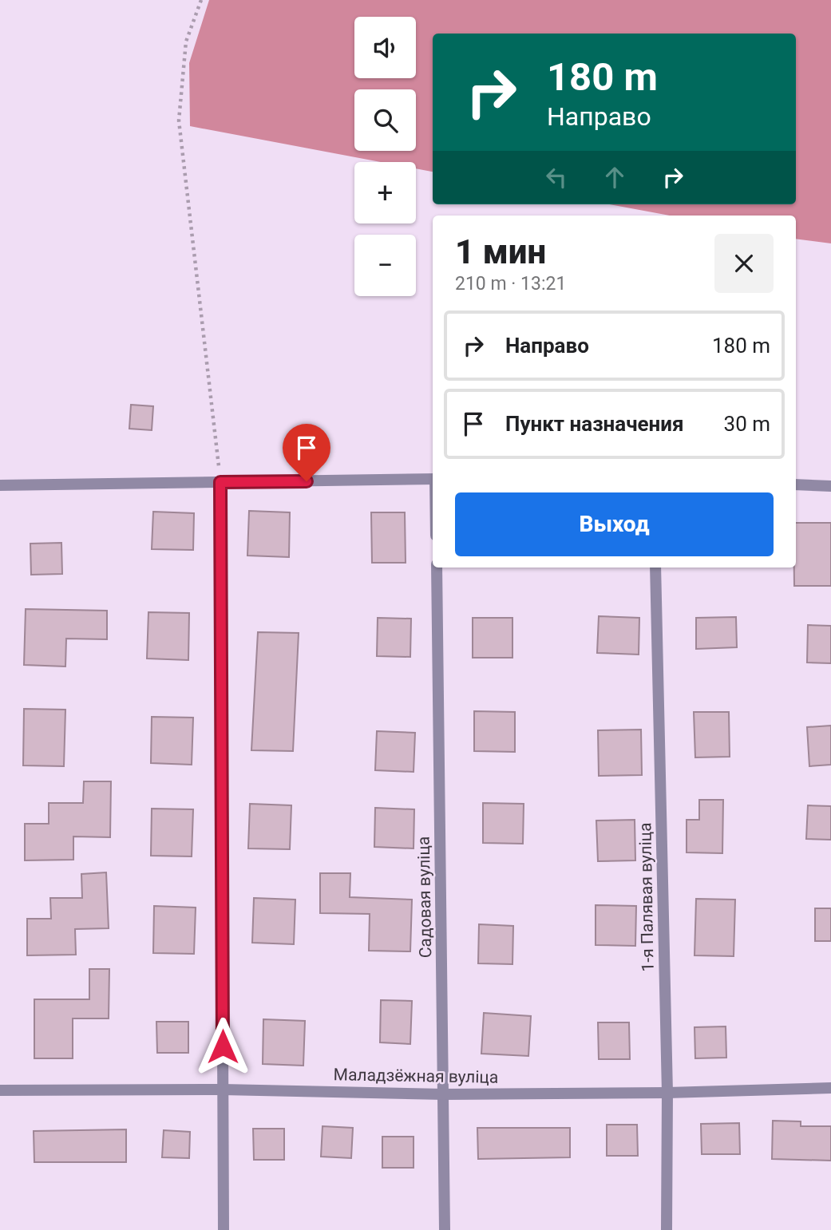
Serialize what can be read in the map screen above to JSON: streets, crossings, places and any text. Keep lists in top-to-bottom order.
{
  "streets": {
    "street": ["Садовая вуліца", "1-я Палявая вуліца", "Маладзёжная вуліца"]
  },
  "crossings": [
    ["Садовая вуліца", "Маладзёжная вуліца"],
    ["1-я Палявая вуліца", "Маладзёжная вуліца"]
  ],
  "page": {
    "map_buttons": ["+", "−"],
    "turn": ["180 m", "Направо"],
    "heading": ["1 мин", "210 m · 13:21"],
    "list": [
      {
        "name": "Направо",
        "value": "180 m"
      },
      {
        "name": "Пункт назначения",
        "value": "30 m"
      }
    ],
    "buttons": "Выход"
  }
}
